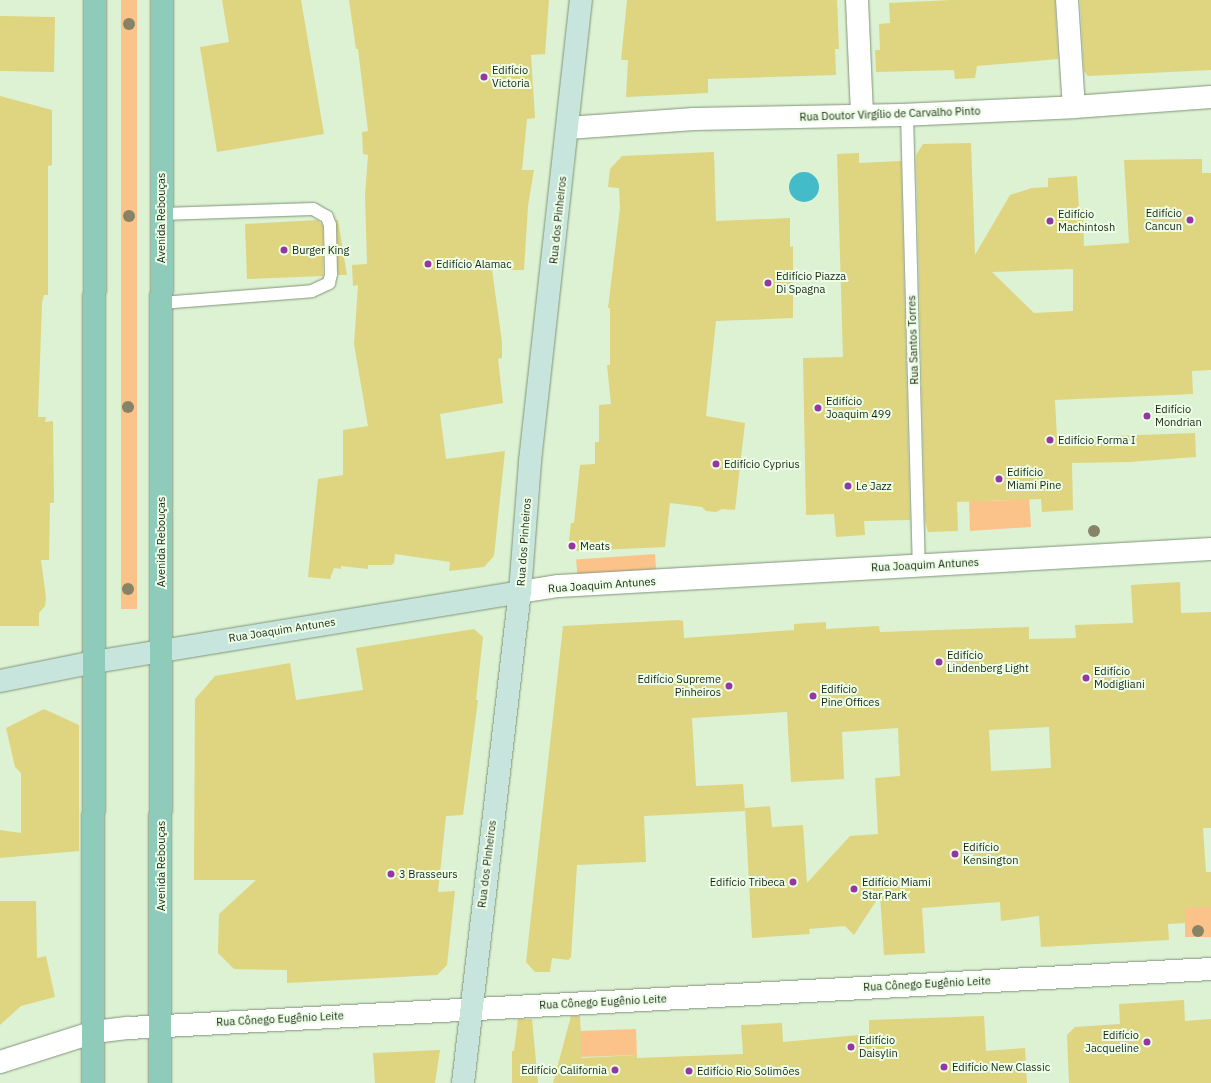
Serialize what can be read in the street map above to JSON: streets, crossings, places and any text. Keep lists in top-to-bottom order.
{
  "streets": {
    "main road": ["Avenida Rebouças", "Rua dos Pinheiros", "Rua Joaquim Antunes"],
    "street": ["Rua Doutor Virgílio de Carvalho Pinto", "Rua Cônego Eugênio Leite"],
    "lane": ["Rua Santos Torres"]
  },
  "crossings": [
    ["Rua Doutor Virgílio de Carvalho Pinto", "Rua dos Pinheiros"],
    ["Rua Doutor Virgílio de Carvalho Pinto", "Rua Santos Torres"],
    ["Avenida Rebouças", "Rua Joaquim Antunes"],
    ["Avenida Rebouças", "Rua Cônego Eugênio Leite"],
    ["Rua dos Pinheiros", "Rua Joaquim Antunes"],
    ["Rua dos Pinheiros", "Rua Cônego Eugênio Leite"],
    ["Rua Santos Torres", "Rua Joaquim Antunes"]
  ],
  "places": [
    "Edifício Victoria",
    "Edifício Cancun",
    "Edifício Machintosh",
    "Burger King",
    "Edifício Alamac",
    "Edifício Piazza Di Spagna",
    "Edifício Joaquim 499",
    "Edifício Mondrian",
    "Edifício Forma I",
    "Edifício Cyprius",
    "Edifício Miami Pine",
    "Le Jazz",
    "Meats",
    "Edifício Lindenberg Light",
    "Edifício Modigliani",
    "Edifício Supreme Pinheiros",
    "Edifício Pine Offices",
    "Edifício Kensington",
    "3 Brasseurs",
    "Edifício Tribeca",
    "Edifício Miami Star Park",
    "Edifício Jacqueline",
    "Edifício Daisylin",
    "Edifício New Classic",
    "Edifício California",
    "Edifício Rio Solimões"
  ]
}
